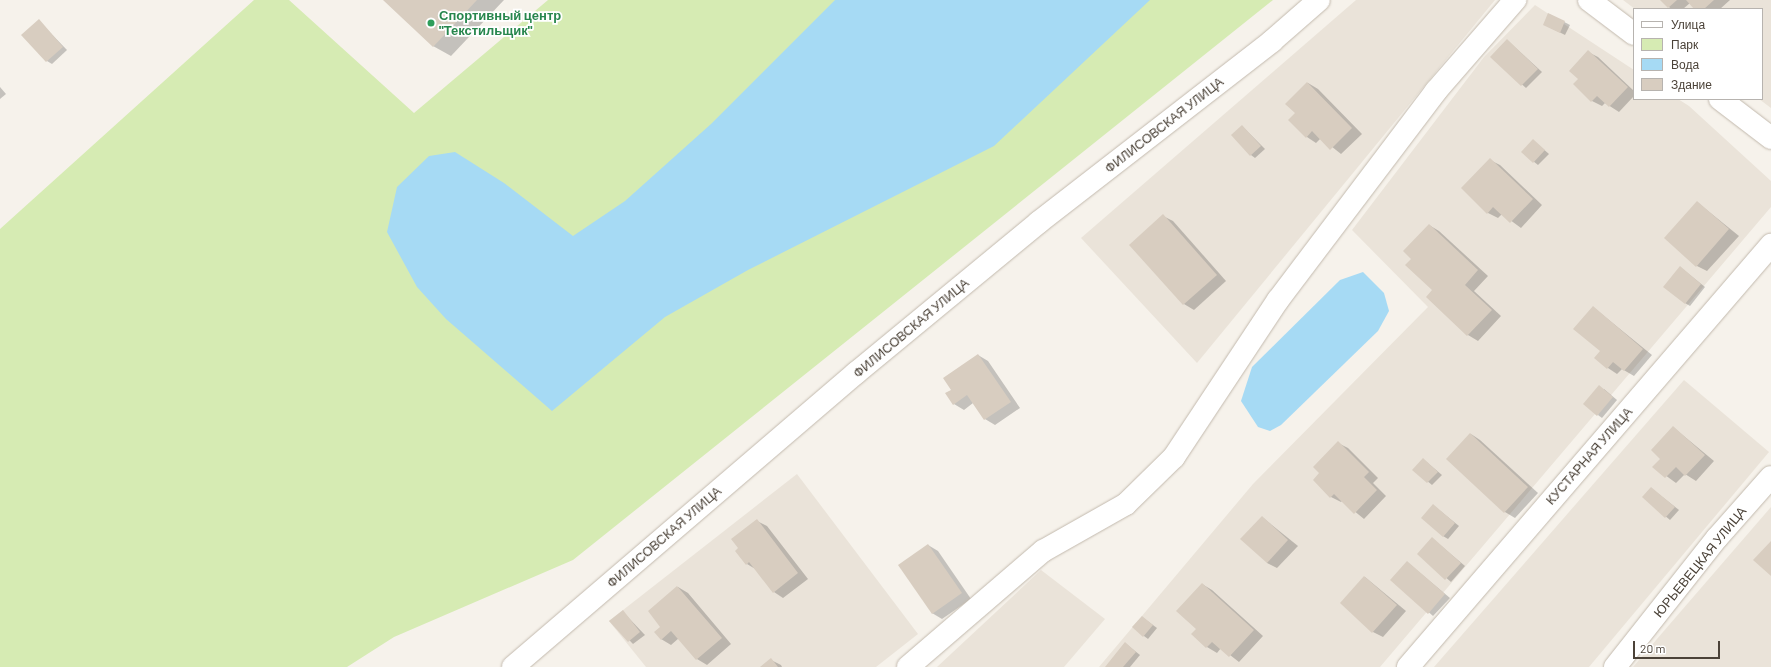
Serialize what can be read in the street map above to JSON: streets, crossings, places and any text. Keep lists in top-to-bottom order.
{
  "streets": {
    "street": ["ФИЛИСОВСКАЯ УЛИЦА", "КУСТАРНАЯ УЛИЦА", "ЮРЬЕВЕЦКАЯ УЛИЦА"]
  },
  "places": ["Спортивный центр \"Текстильщик\""],
  "legend": [
    "Улица",
    "Парк",
    "Вода",
    "Здание"
  ],
  "scale_bar": "20 m"
}
